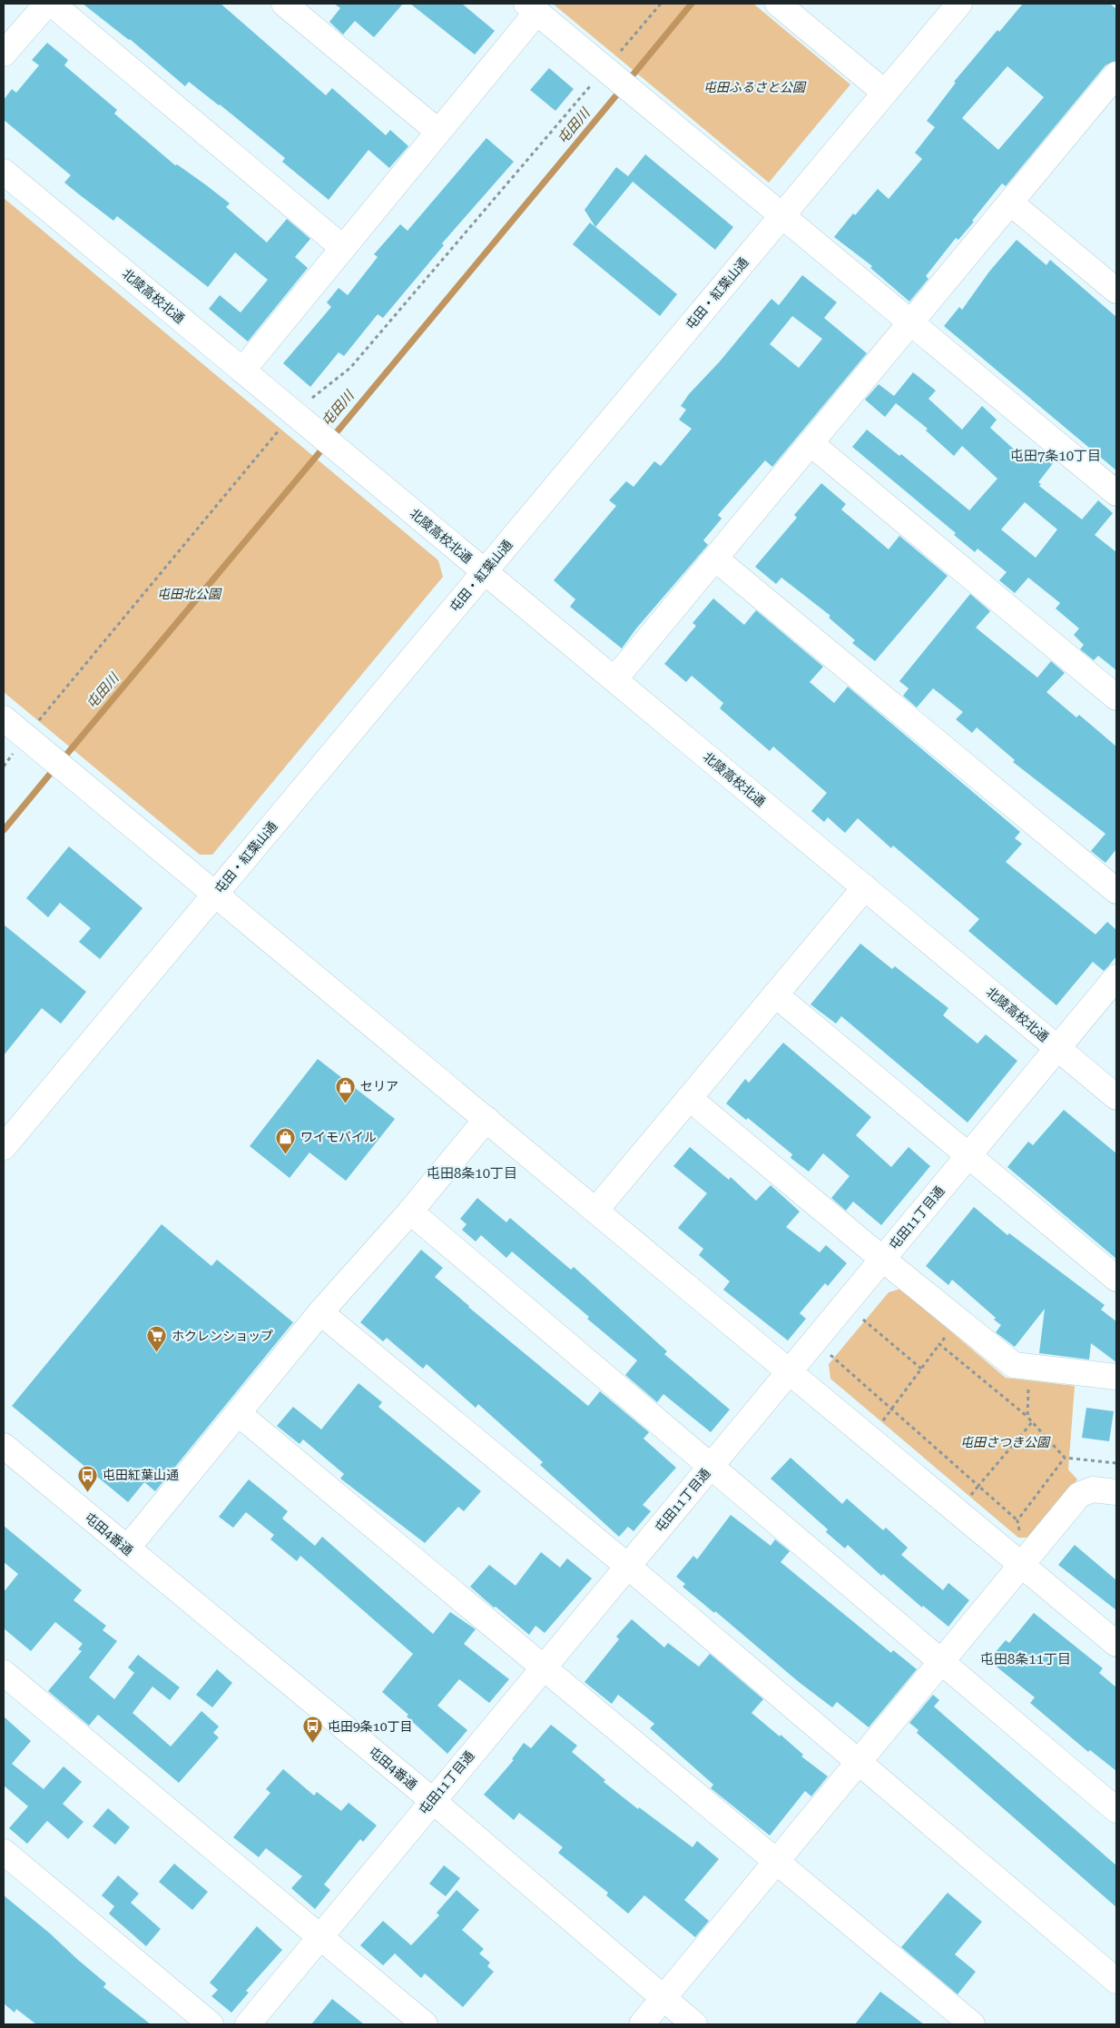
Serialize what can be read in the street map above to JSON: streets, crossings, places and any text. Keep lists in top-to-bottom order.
{
  "streets": {
    "street": [
      "屯田・紅葉山通",
      "北陵高校北通",
      "屯田11丁目通",
      "屯田4番通"
    ]
  },
  "crossings": [
    ["屯田・紅葉山通", "北陵高校北通"],
    ["北陵高校北通", "屯田11丁目通"],
    ["屯田11丁目通", "屯田4番通"]
  ],
  "districts": ["屯田7条10丁目", "屯田8条10丁目", "屯田8条11丁目"],
  "water": ["屯田川"],
  "parks": ["屯田ふるさと公園", "屯田北公園", "屯田さつき公園"],
  "places": {
    "shop": ["セリア", "ワイモバイル"],
    "supermarket": ["ホクレンショップ"],
    "bus stop": ["屯田紅葉山通", "屯田9条10丁目"]
  }
}
